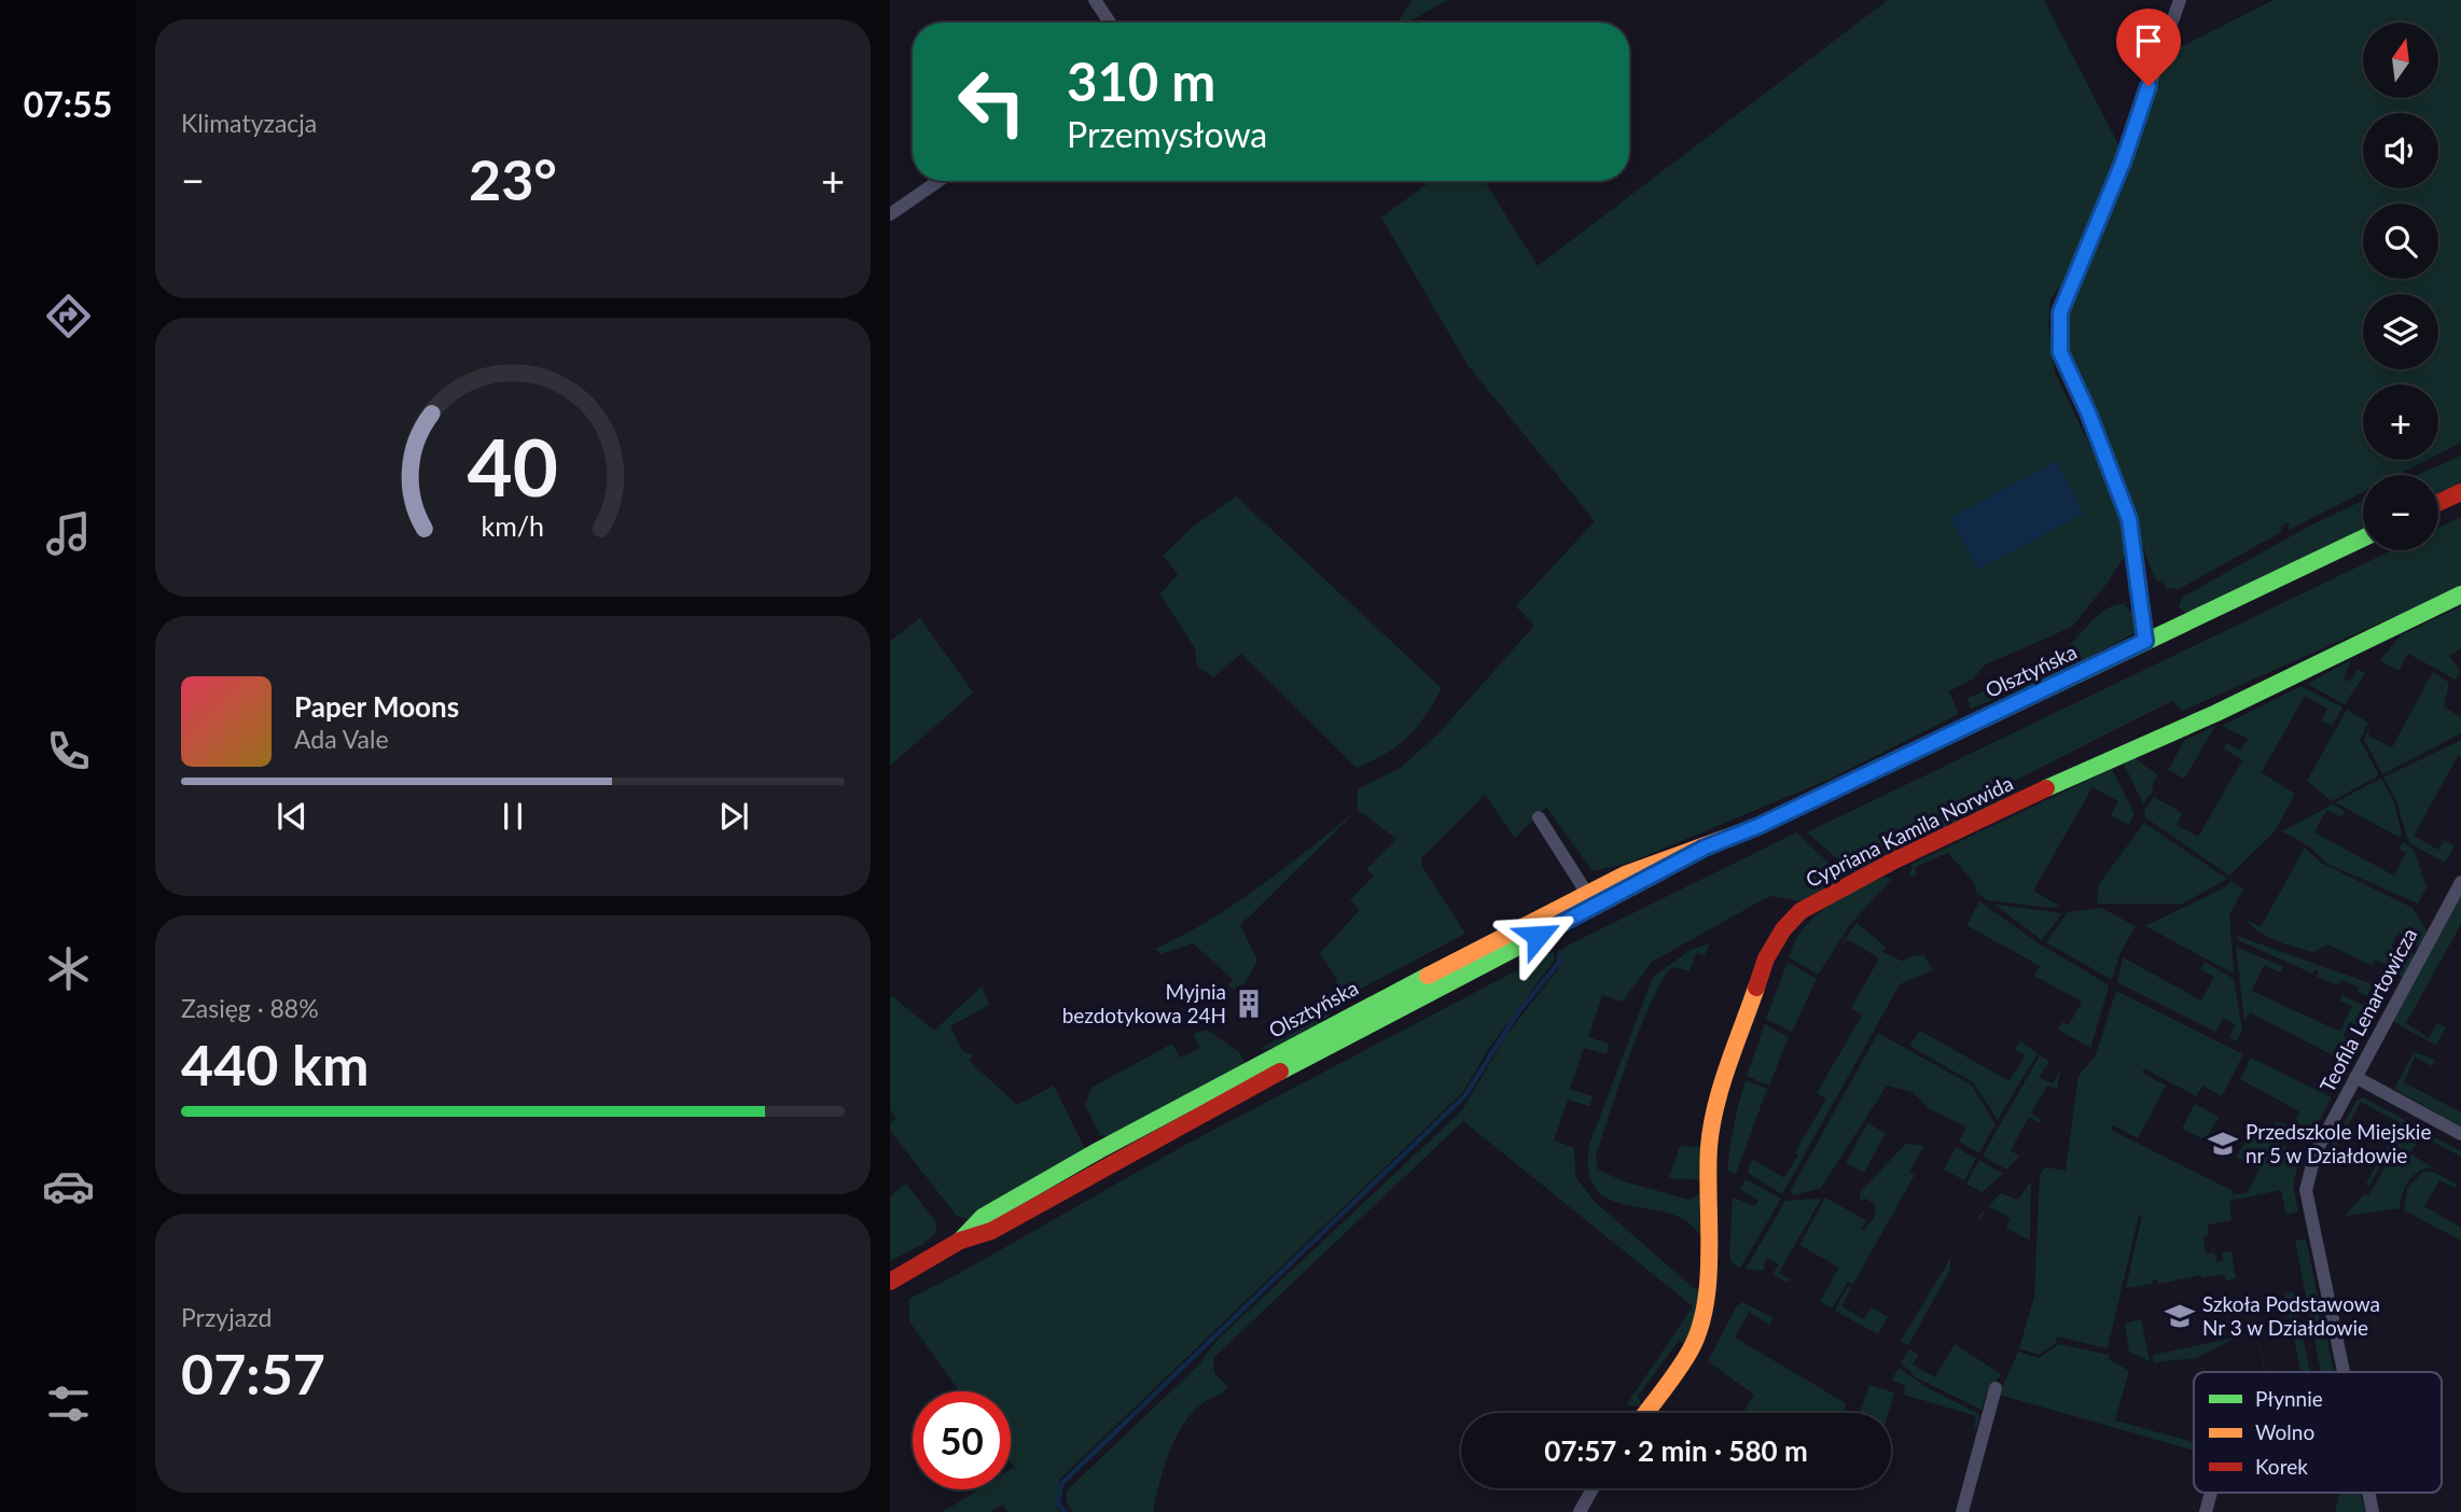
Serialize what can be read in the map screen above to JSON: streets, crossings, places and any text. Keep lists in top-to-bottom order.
{
  "streets": {
    "main road": ["Olsztyńska", "Cypriana Kamila Norwida"],
    "street": ["Teofila Lenartowicza"]
  },
  "places": {
    "building": ["Myjnia bezdotykowa 24H"],
    "school or university": ["Przedszkole Miejskie nr 5 w Działdowie", "Szkoła Podstawowa Nr 3 w Działdowie"]
  },
  "legend": ["Płynnie", "Wolno", "Korek"],
  "north": "top",
  "page": {
    "tabs": "07:55",
    "tile": [
      "Klimatyzacja",
      ["Zasięg · 88%", "440 km"],
      ["Przyjazd", "07:57"]
    ],
    "map_buttons": ["+", "−"],
    "turn": ["310 m", "Przemysłowa"],
    "heat": ["−", "23°", "+"],
    "song": ["Paper Moons", "Ada Vale"],
    "limit": "50",
    "trip": "07:57 · 2 min · 580 m",
    "gauge": ["40", "km/h"]
  }
}
